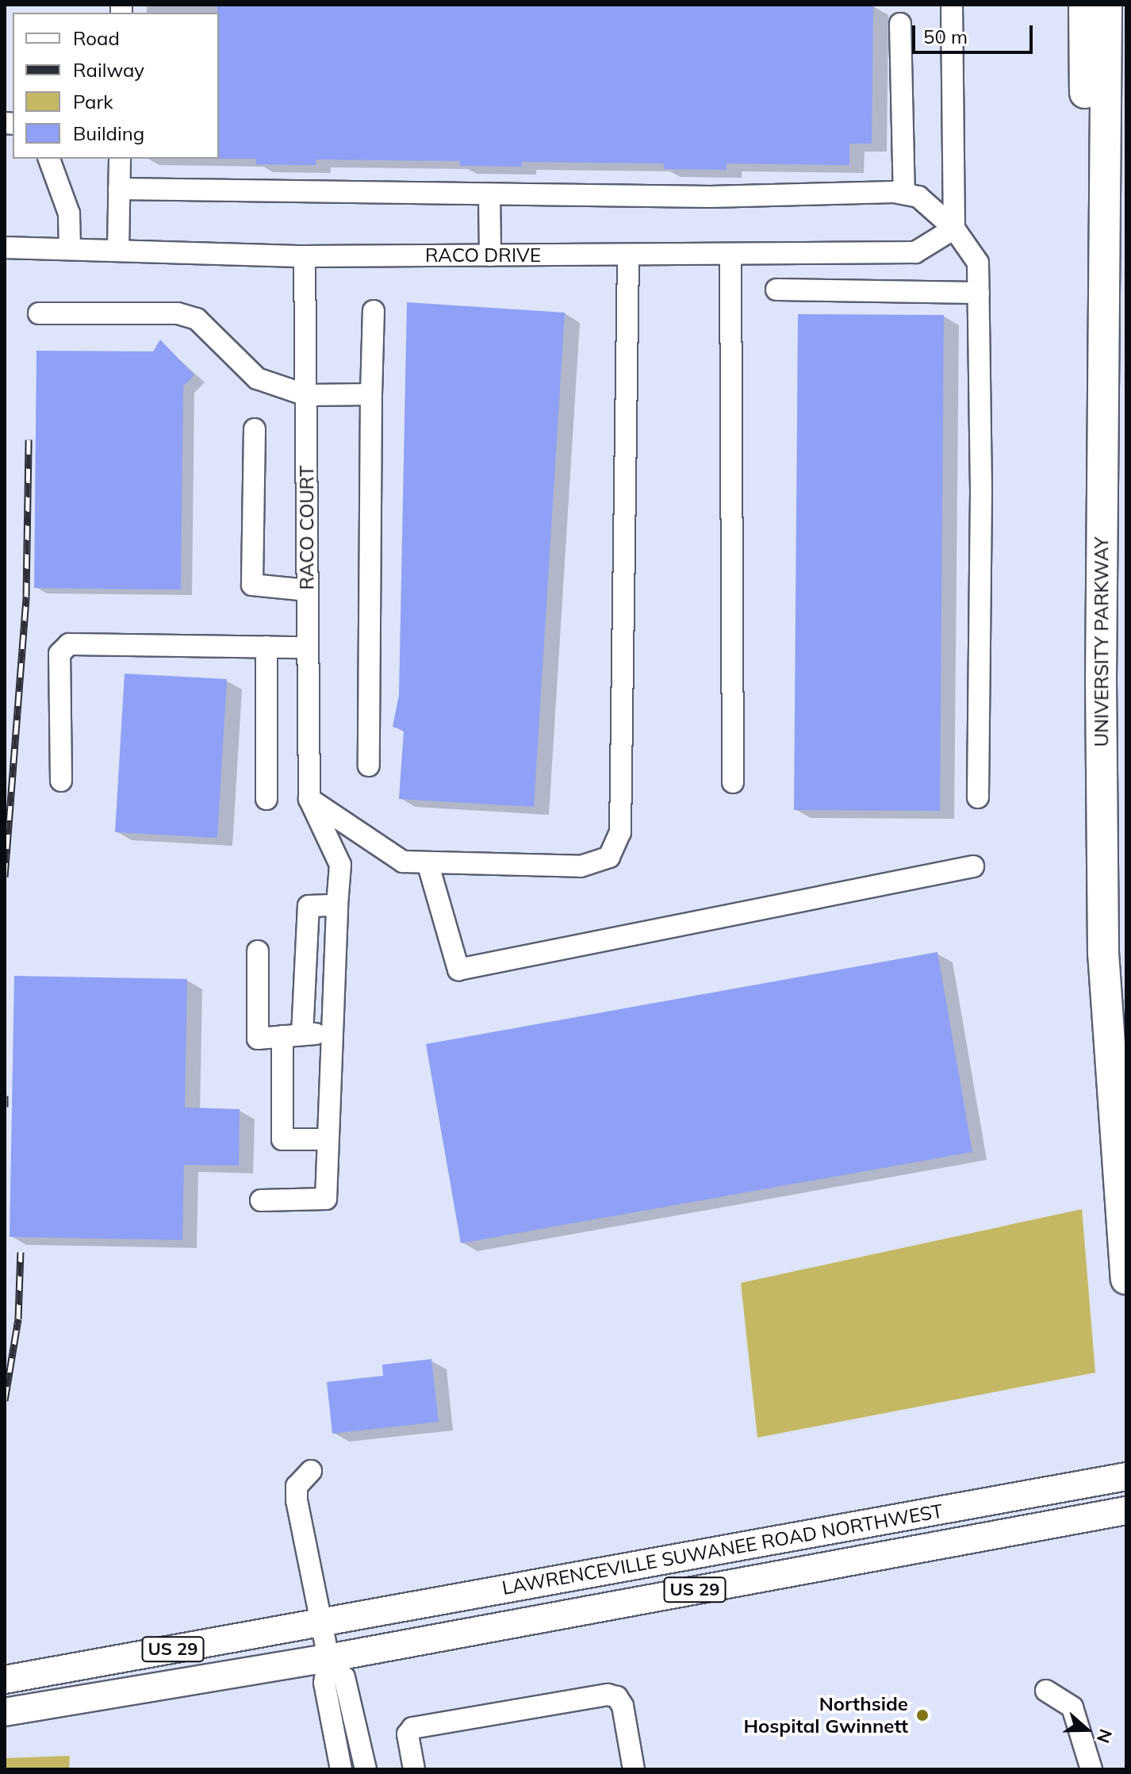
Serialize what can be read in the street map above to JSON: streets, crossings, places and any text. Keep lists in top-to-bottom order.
{
  "streets": {
    "highway": ["UNIVERSITY PARKWAY"],
    "main road": ["LAWRENCEVILLE SUWANEE ROAD NORTHWEST", "US 29"],
    "street": ["RACO DRIVE", "RACO COURT"]
  },
  "crossings": [
    ["RACO DRIVE", "RACO COURT"],
    ["LAWRENCEVILLE SUWANEE ROAD NORTHWEST", "US 29"]
  ],
  "places": ["Northside Hospital Gwinnett"],
  "legend": [
    "Road",
    "Railway",
    "Park",
    "Building"
  ],
  "scale_bar": "50 m",
  "north": "right"
}
